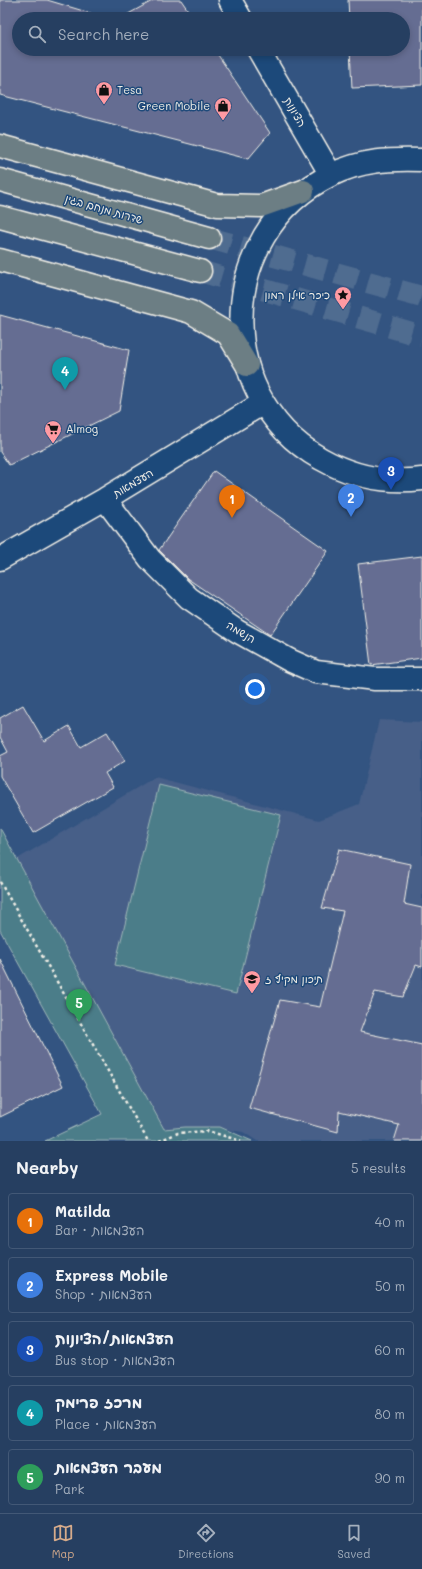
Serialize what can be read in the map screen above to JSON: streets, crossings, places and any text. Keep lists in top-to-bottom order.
{
  "streets": {
    "main road": ["שדרות מנחם בגין"],
    "street": ["הציונות", "העצמאות", "הנשמה"]
  },
  "crossings": [
    ["העצמאות", "הנשמה"]
  ],
  "places": {
    "shop": ["Tesa", "Green Mobile"],
    "place": ["כיכר אילן רמון"],
    "supermarket": ["Almog"],
    "school or university": ["תיכון מקיף ז"]
  },
  "page": {
    "search": "Search here",
    "pins": [
      "4",
      "3",
      "2",
      "1",
      "5"
    ],
    "heading": ["Nearby", "5 results"],
    "list": [
      {
        "mark": "1",
        "name": "Matilda",
        "note": "Bar · העצמאות",
        "value": "40 m"
      },
      {
        "mark": "2",
        "name": "Express Mobile",
        "note": "Shop · העצמאות",
        "value": "50 m"
      },
      {
        "mark": "3",
        "name": "העצמאות/הציונות",
        "note": "Bus stop · העצמאות",
        "value": "60 m"
      },
      {
        "mark": "4",
        "name": "מרכז פרימק",
        "note": "Place · העצמאות",
        "value": "80 m"
      },
      {
        "mark": "5",
        "name": "מעבר העצמאות",
        "note": "Park",
        "value": "90 m"
      }
    ],
    "nav": ["Map", "Directions", "Saved"]
  }
}
